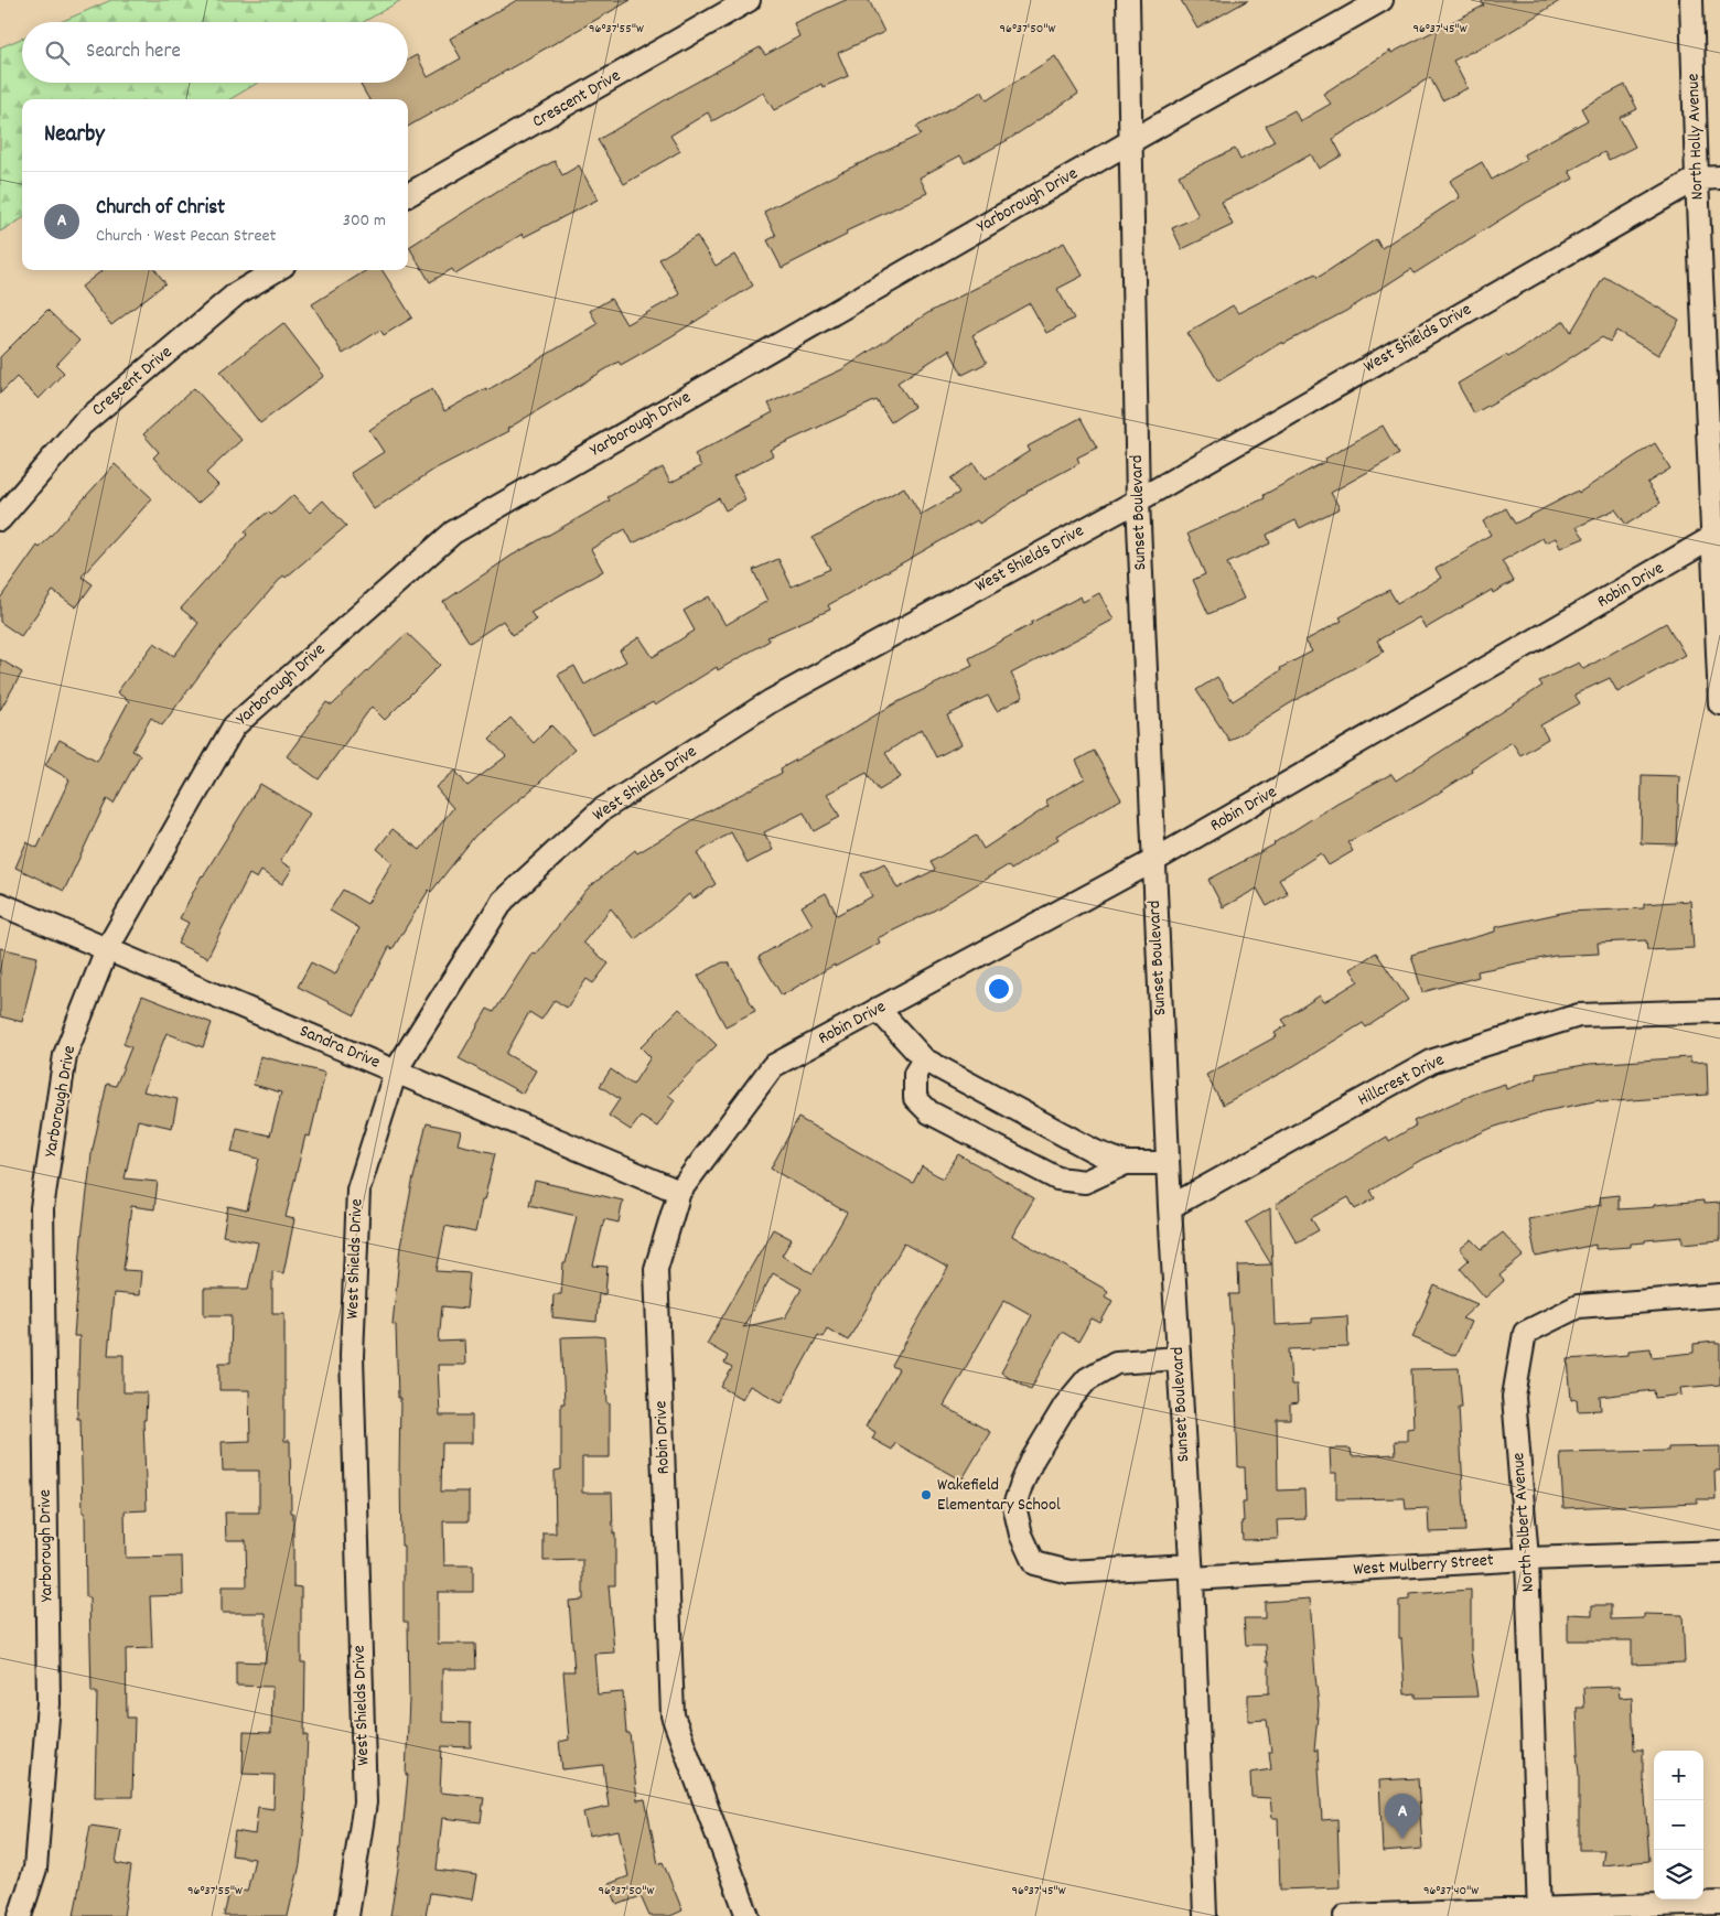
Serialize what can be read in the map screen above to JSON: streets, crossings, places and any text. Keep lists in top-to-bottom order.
{
  "streets": {
    "street": [
      "Crescent Drive",
      "North Holly Avenue",
      "Yarborough Drive",
      "West Shields Drive",
      "Sunset Boulevard",
      "Robin Drive",
      "Sandra Drive",
      "Hillcrest Drive",
      "North Tolbert Avenue",
      "West Mulberry Street"
    ]
  },
  "crossings": [
    ["North Holly Avenue", "West Shields Drive"],
    ["North Holly Avenue", "Robin Drive"],
    ["Yarborough Drive", "Sunset Boulevard"],
    ["Yarborough Drive", "Sandra Drive"],
    ["West Shields Drive", "Sunset Boulevard"],
    ["West Shields Drive", "Sandra Drive"],
    ["Sunset Boulevard", "Robin Drive"],
    ["Sunset Boulevard", "Hillcrest Drive"],
    ["Sunset Boulevard", "West Mulberry Street"],
    ["Robin Drive", "Sandra Drive"],
    ["North Tolbert Avenue", "West Mulberry Street"]
  ],
  "places": ["Wakefield Elementary School"],
  "page": {
    "search": "Search here",
    "heading": "Nearby",
    "list": [
      {
        "mark": "A",
        "name": "Church of Christ",
        "note": "Church · West Pecan Street",
        "value": "300 m"
      }
    ],
    "map_buttons": ["+", "−"],
    "pins": "A"
  },
  "coordinates": [
    "96°37'55\"W",
    "96°37'50\"W",
    "96°37'45\"W",
    "96°37'40\"W"
  ]
}
